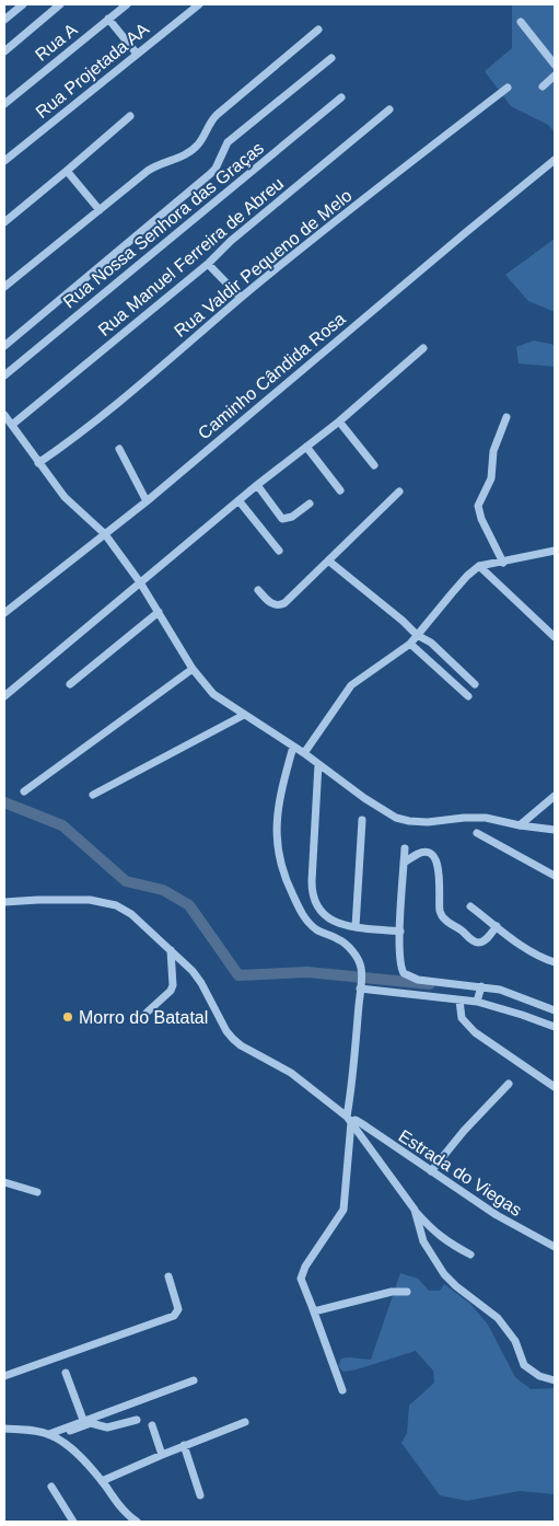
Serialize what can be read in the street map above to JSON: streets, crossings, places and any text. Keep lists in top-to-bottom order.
{
  "streets": {
    "street": [
      "Rua A",
      "Rua Projetada AA",
      "Rua Nossa Senhora das Graças",
      "Rua Manuel Ferreira de Abreu",
      "Rua Valdir Pequeno de Melo",
      "Caminho Cândida Rosa",
      "Estrada do Viegas"
    ]
  },
  "places": ["Morro do Batatal"]
}
